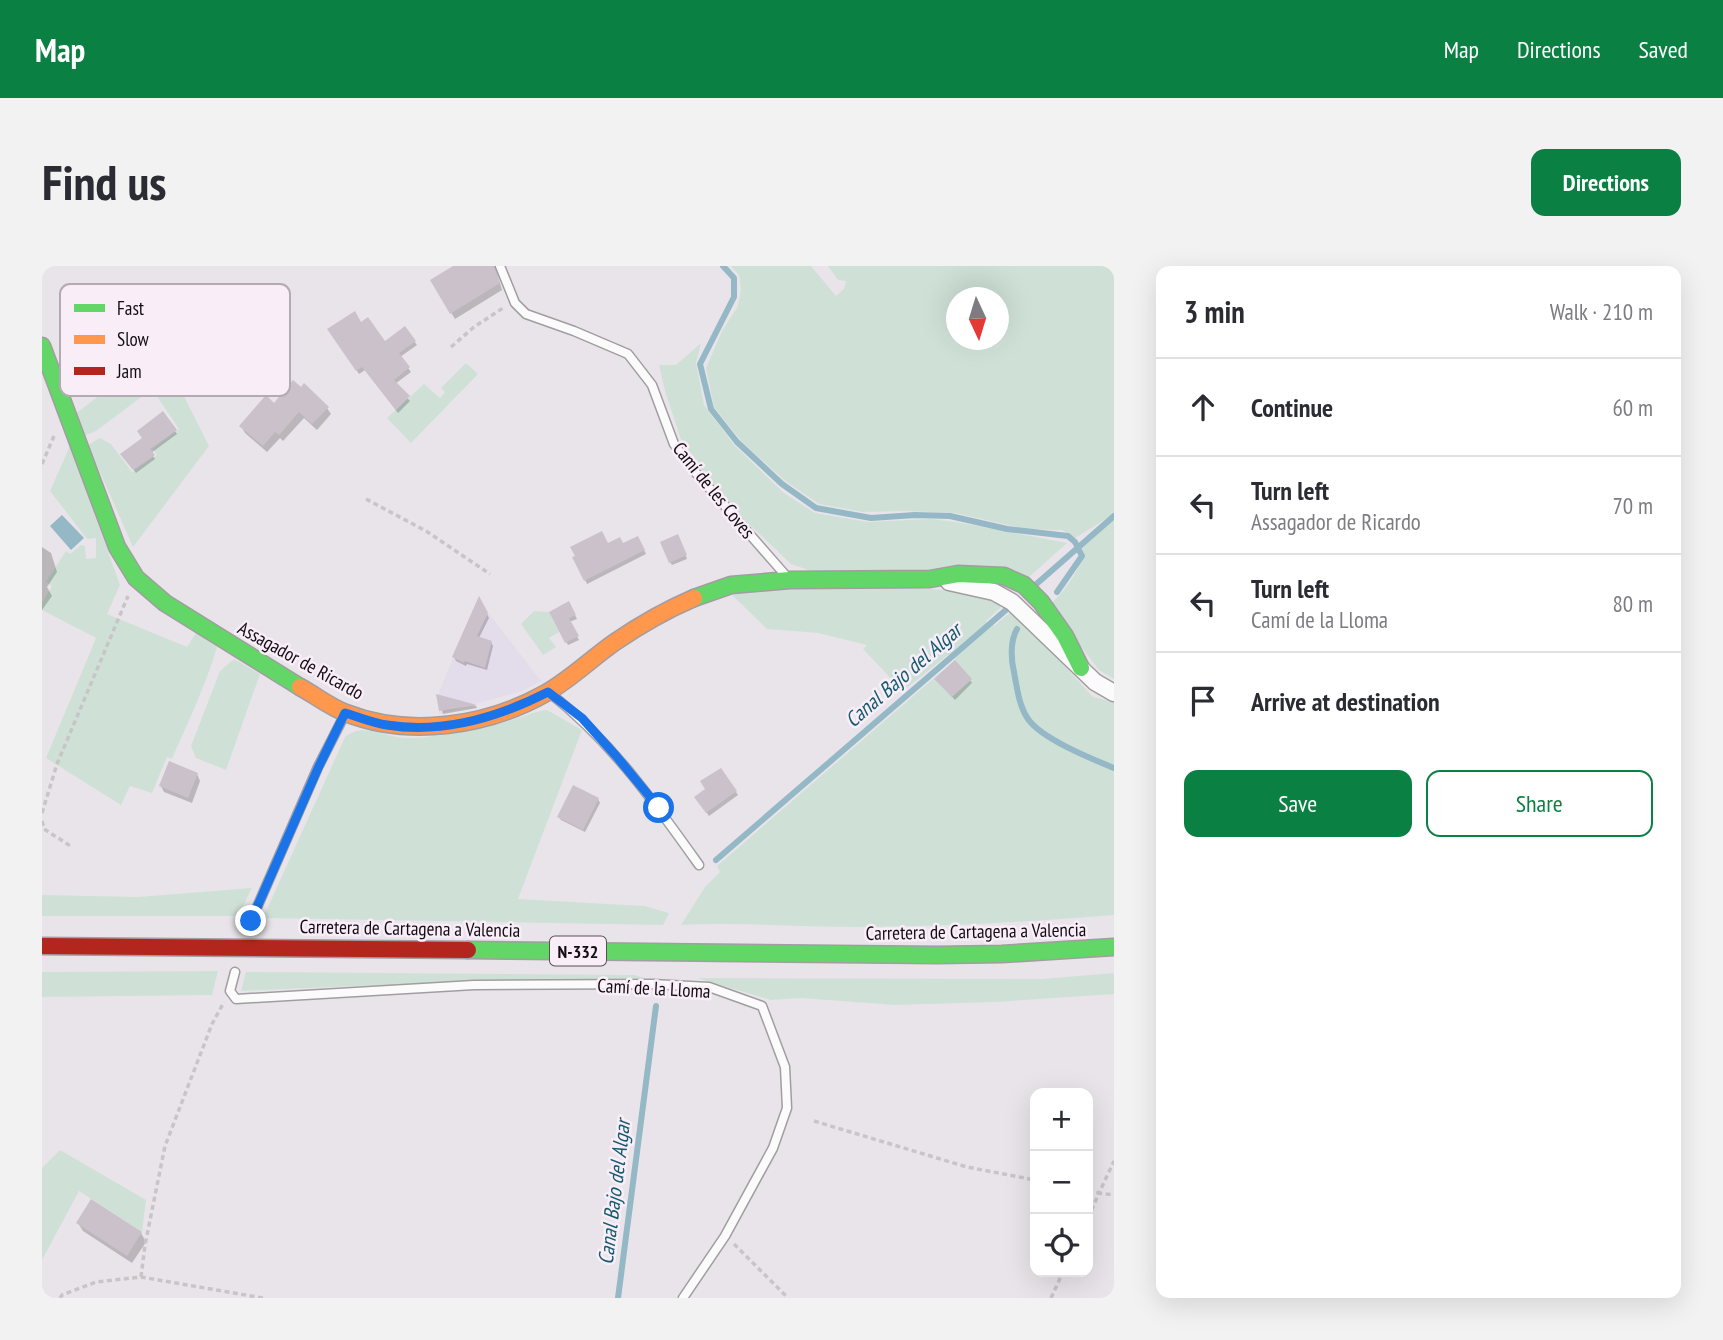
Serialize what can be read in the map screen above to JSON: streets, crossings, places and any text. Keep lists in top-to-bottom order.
{
  "streets": {
    "main road": ["Assagador de Ricardo", "Carretera de Cartagena a Valencia", "N-332"],
    "lane": ["Camí de les Coves", "Camí de la Lloma"]
  },
  "crossings": [
    ["Camí de les Coves", "Assagador de Ricardo"]
  ],
  "water": ["Canal Bajo del Algar"],
  "legend": ["Fast", "Slow", "Jam"],
  "north": "bottom",
  "page": {
    "header": "Map",
    "nav": ["Map", "Directions", "Saved"],
    "buttons": [
      "Directions",
      ["Save", "Share"]
    ],
    "title": "Find us",
    "heading": ["3 min", "Walk · 210 m"],
    "list": [
      ["Continue", "60 m"],
      ["Turn left", "Assagador de Ricardo", "70 m"],
      ["Turn left", "Camí de la Lloma", "80 m"],
      "Arrive at destination"
    ],
    "map_buttons": ["+", "−"]
  }
}
